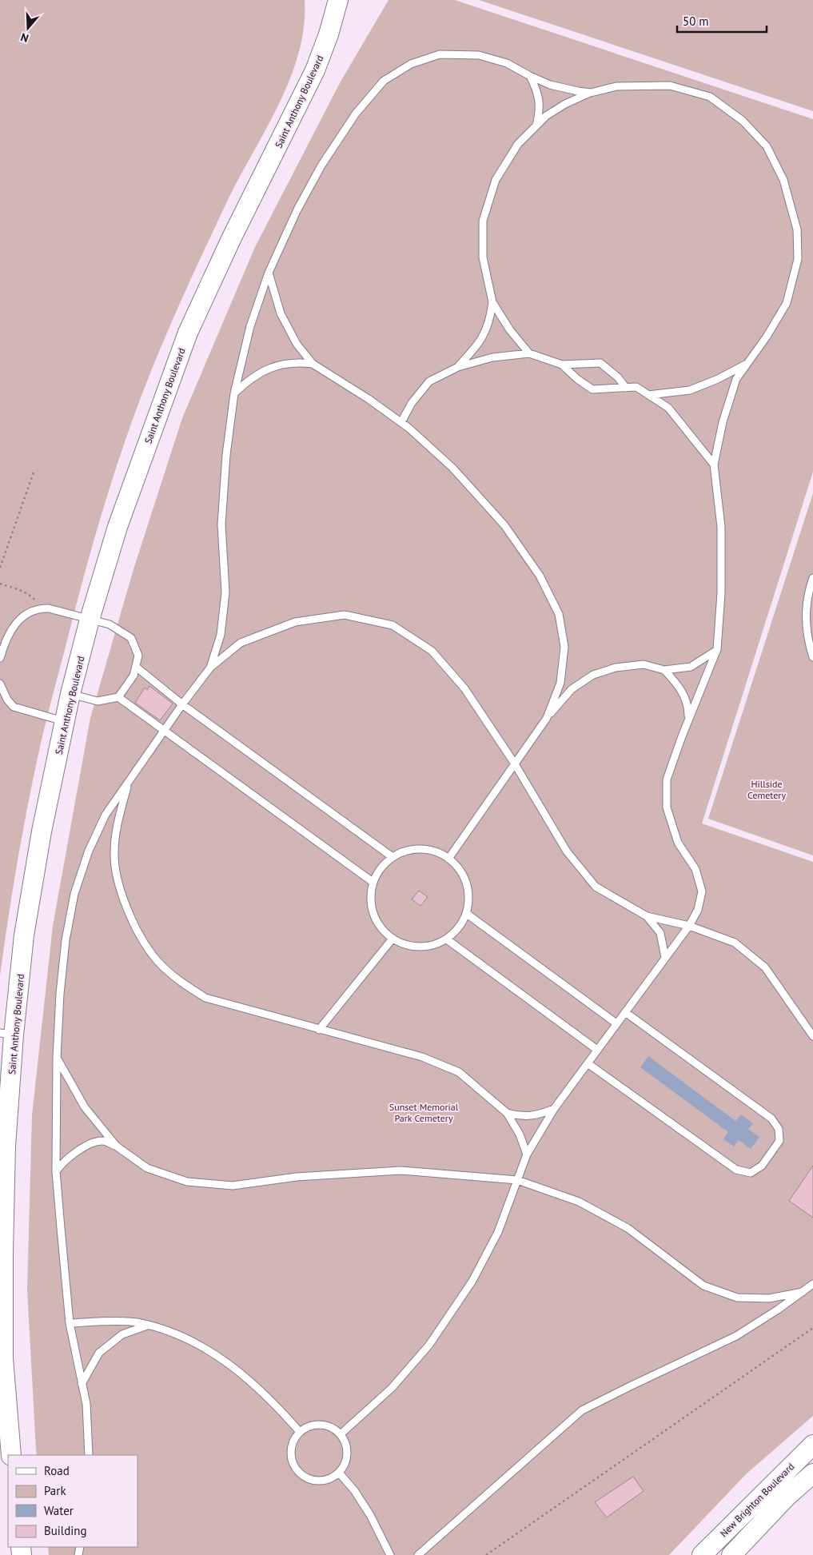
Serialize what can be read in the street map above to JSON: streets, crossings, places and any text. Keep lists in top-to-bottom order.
{
  "streets": {
    "street": ["Saint Anthony Boulevard", "New Brighton Boulevard"]
  },
  "parks": ["Hillside Cemetery", "Sunset Memorial Park Cemetery"],
  "legend": [
    "Road",
    "Park",
    "Water",
    "Building"
  ],
  "scale_bar": "50 m",
  "north": "bottom"
}
